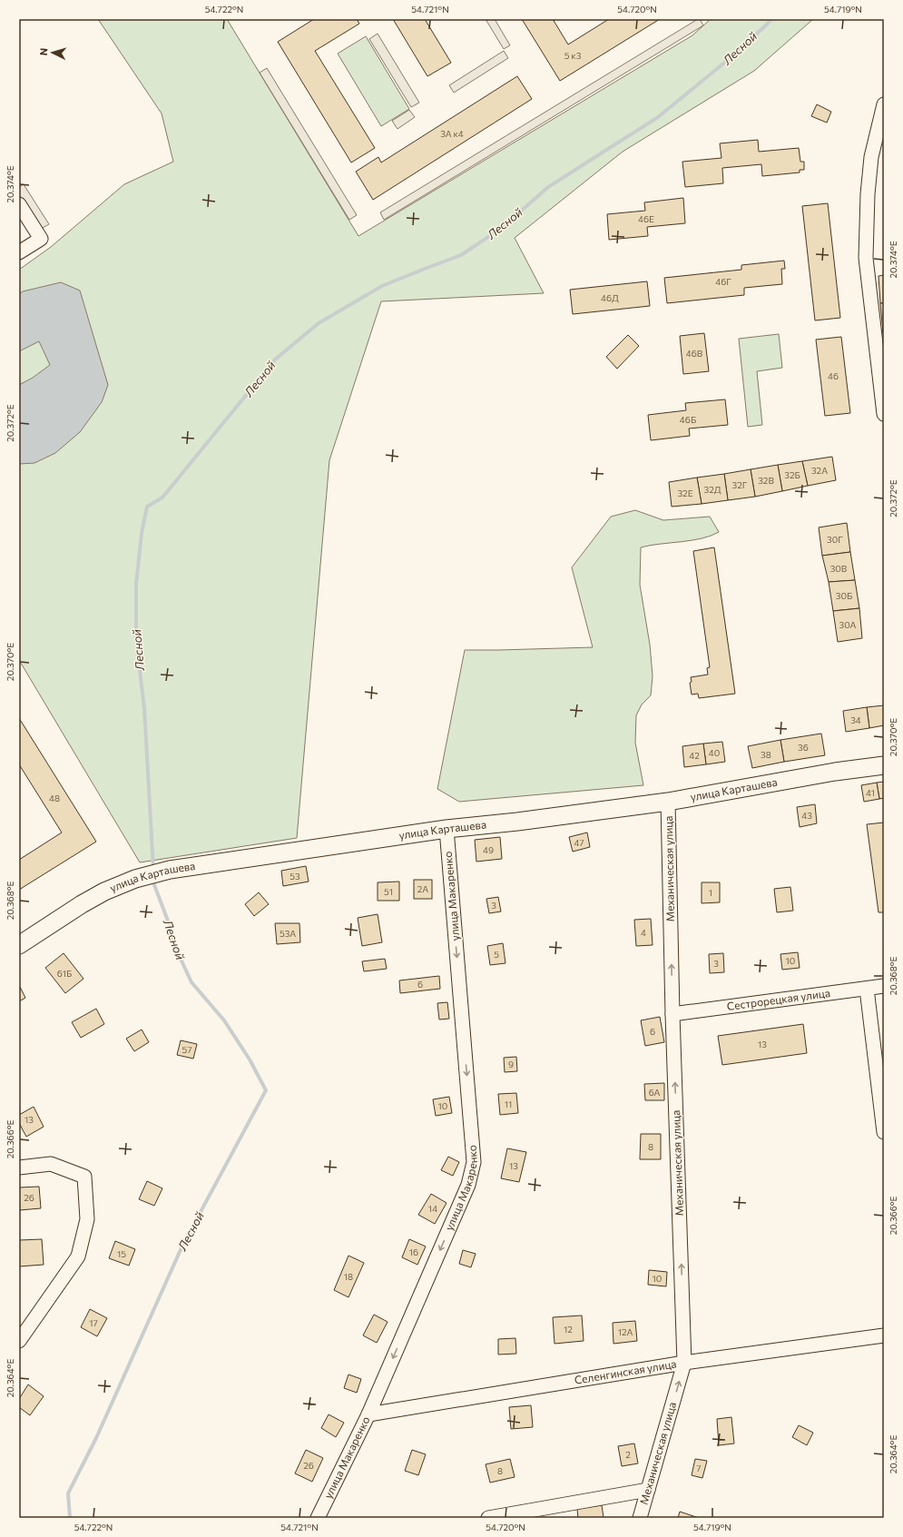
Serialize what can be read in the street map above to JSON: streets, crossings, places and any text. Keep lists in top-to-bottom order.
{
  "streets": {
    "main road": ["улица Карташева"],
    "street": [
      "Механическая улица",
      "улица Макаренко",
      "Сестрорецкая улица",
      "Селенгинская улица"
    ]
  },
  "crossings": [
    ["улица Карташева", "Механическая улица"],
    ["улица Карташева", "улица Макаренко"],
    ["Механическая улица", "Сестрорецкая улица"],
    ["Механическая улица", "Селенгинская улица"],
    ["улица Макаренко", "Селенгинская улица"]
  ],
  "one_way": ["Механическая улица", "улица Макаренко"],
  "water": ["Лесной"],
  "house_numbers": [
    "5 к3",
    "3А к4",
    "46Е",
    "46Г",
    "46Д",
    "46В",
    "46",
    "46Б",
    "32А",
    "32Б",
    "32В",
    "32Г",
    "32Д",
    "32Е",
    "30Г",
    "30В",
    "30Б",
    "30А",
    "34",
    "36",
    "40",
    "38",
    "42",
    "41",
    "48",
    "43",
    "47",
    "49",
    "53",
    "2А",
    "51",
    "1",
    "3",
    "4",
    "53А",
    "5",
    "10",
    "3",
    "61Б",
    "6",
    "6",
    "13",
    "57",
    "9",
    "6А",
    "11",
    "10",
    "13",
    "8",
    "13",
    "26",
    "14",
    "16",
    "15",
    "18",
    "10",
    "17",
    "12",
    "12А",
    "2",
    "26",
    "7",
    "8"
  ],
  "north": "left",
  "coordinates": [
    "54.722°N",
    "54.721°N",
    "54.720°N",
    "54.719°N",
    "20.374°E",
    "20.372°E",
    "20.370°E",
    "20.368°E",
    "20.366°E",
    "20.364°E"
  ]
}
